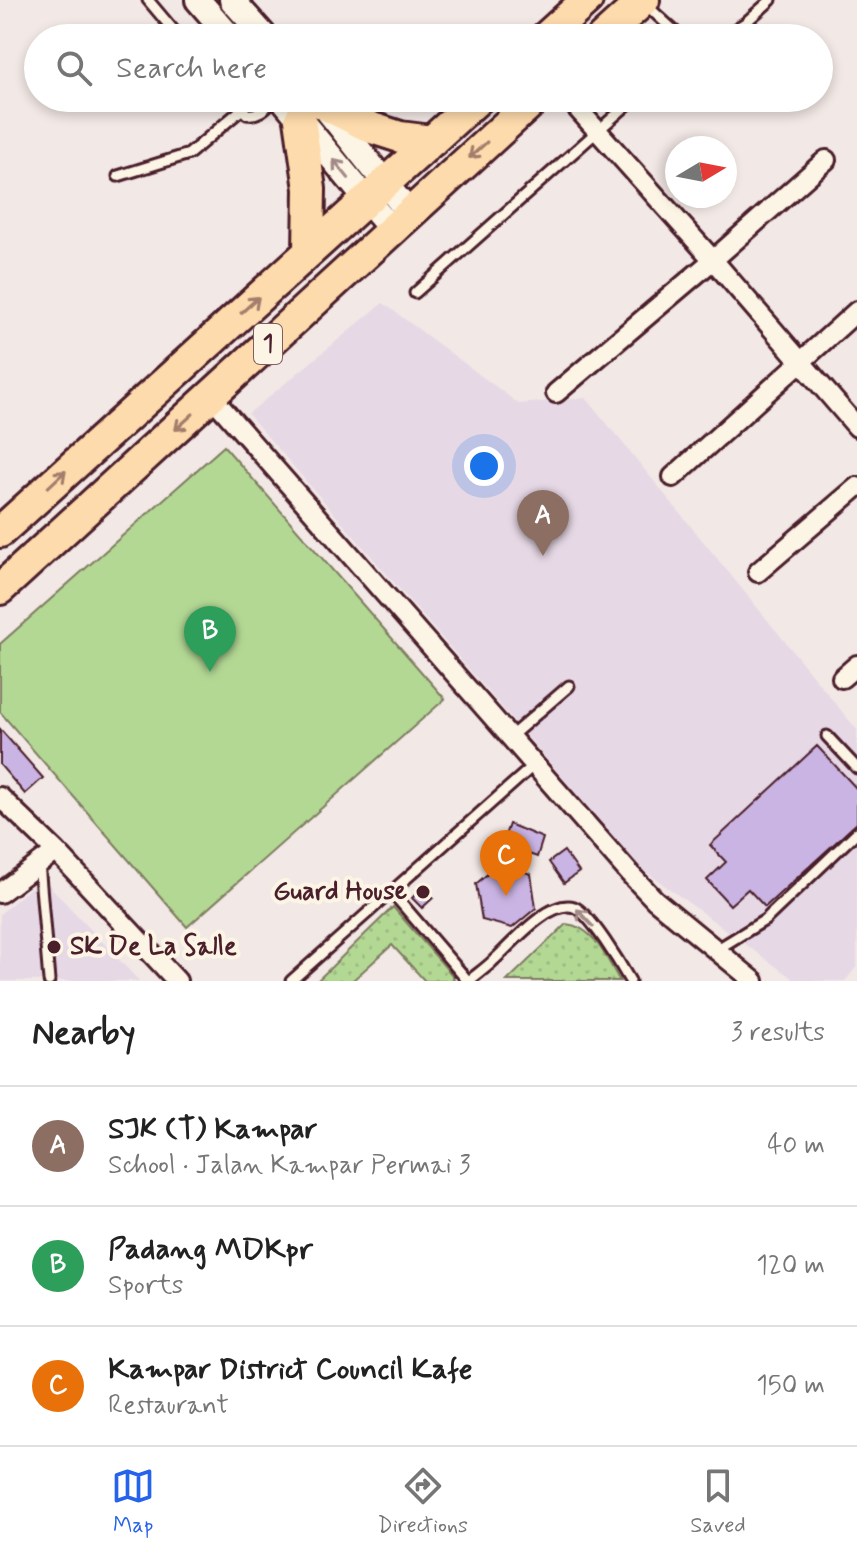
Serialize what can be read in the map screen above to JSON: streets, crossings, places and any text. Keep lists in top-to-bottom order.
{
  "streets": {
    "highway": ["1"]
  },
  "places": ["Guard House", "SK De La Salle"],
  "north": "right",
  "page": {
    "search": "Search here",
    "pins": ["A", "B", "C"],
    "heading": ["Nearby", "3 results"],
    "list": [
      {
        "mark": "A",
        "name": "SJK (T) Kampar",
        "note": "School · Jalan Kampar Permai 3",
        "value": "40 m"
      },
      {
        "mark": "B",
        "name": "Padang MDKpr",
        "note": "Sports",
        "value": "120 m"
      },
      {
        "mark": "C",
        "name": "Kampar District Council Kafe",
        "note": "Restaurant",
        "value": "150 m"
      }
    ],
    "nav": ["Map", "Directions", "Saved"]
  }
}
